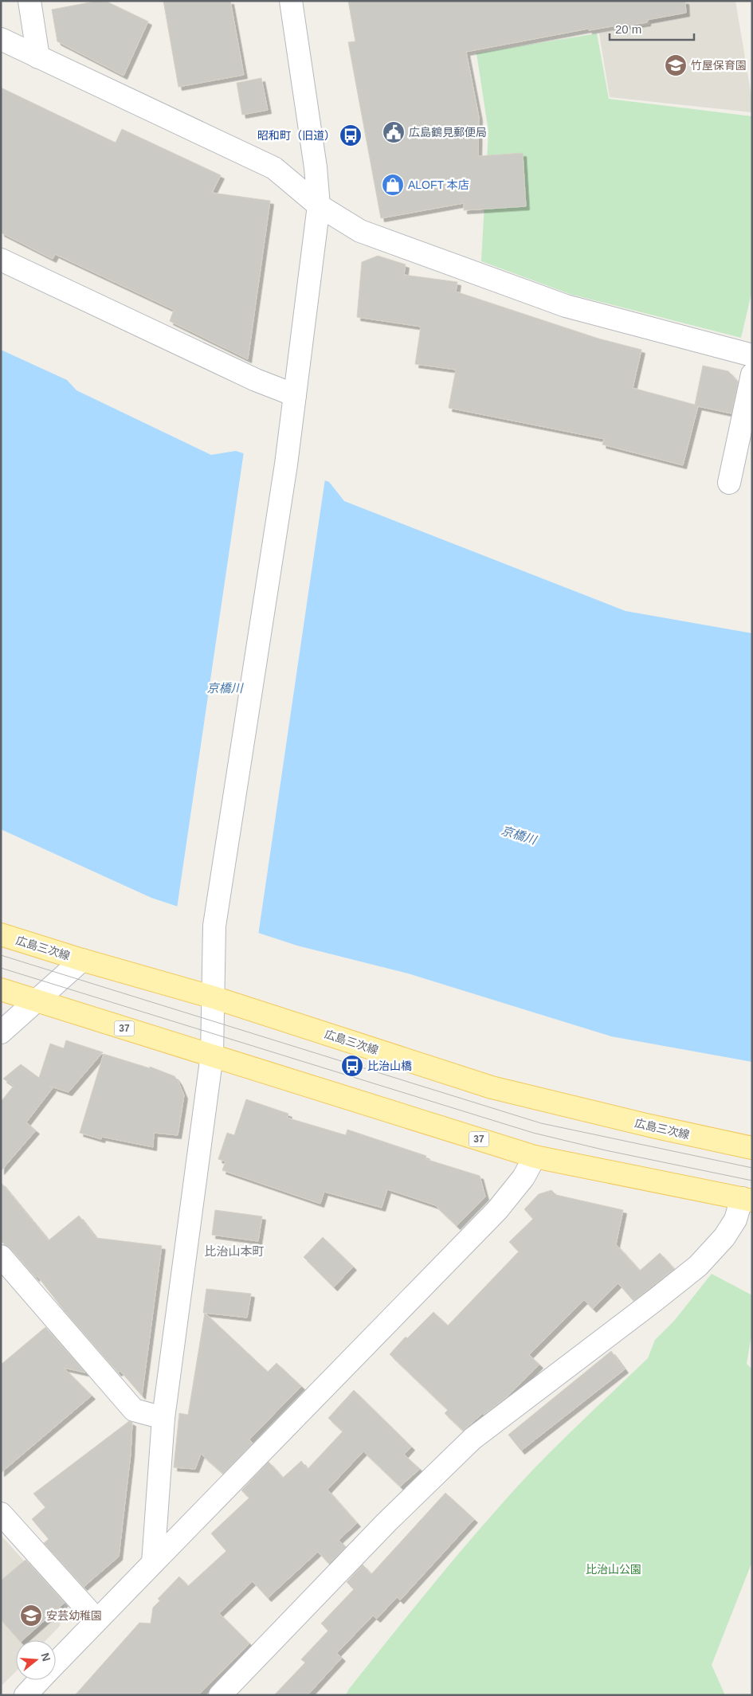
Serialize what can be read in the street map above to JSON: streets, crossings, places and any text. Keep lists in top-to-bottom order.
{
  "streets": {
    "main road": ["広島三次線", "37"]
  },
  "districts": ["比治山本町"],
  "water": ["京橋川"],
  "parks": ["比治山公園"],
  "places": {
    "school or university": ["竹屋保育園", "安芸幼稚園"],
    "public building": ["広島鶴見郵便局"],
    "bus stop": ["昭和町（旧道）", "比治山橋"],
    "shop": ["ALOFT 本店"]
  },
  "scale_bar": "20 m",
  "north": "right"
}
